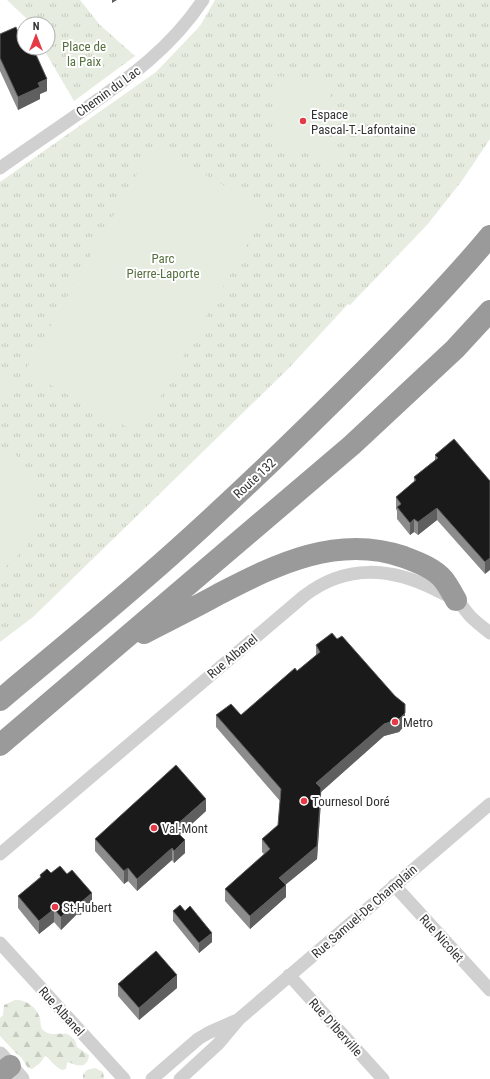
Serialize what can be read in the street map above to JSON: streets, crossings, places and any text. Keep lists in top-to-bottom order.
{
  "streets": {
    "highway": ["Route 132"],
    "street": [
      "Chemin du Lac",
      "Rue Albanel",
      "Rue Samuel-De Champlain",
      "Rue Nicolet",
      "Rue D'Iberville"
    ]
  },
  "crossings": [
    ["Rue Samuel-De Champlain", "Rue Nicolet"],
    ["Rue Samuel-De Champlain", "Rue D'Iberville"]
  ],
  "parks": ["Place de la Paix", "Parc Pierre-Laporte"],
  "places": [
    "Espace Pascal-T.-Lafontaine",
    "Metro",
    "Tournesol Doré",
    "Val-Mont",
    "St-Hubert"
  ],
  "north": "top"
}
